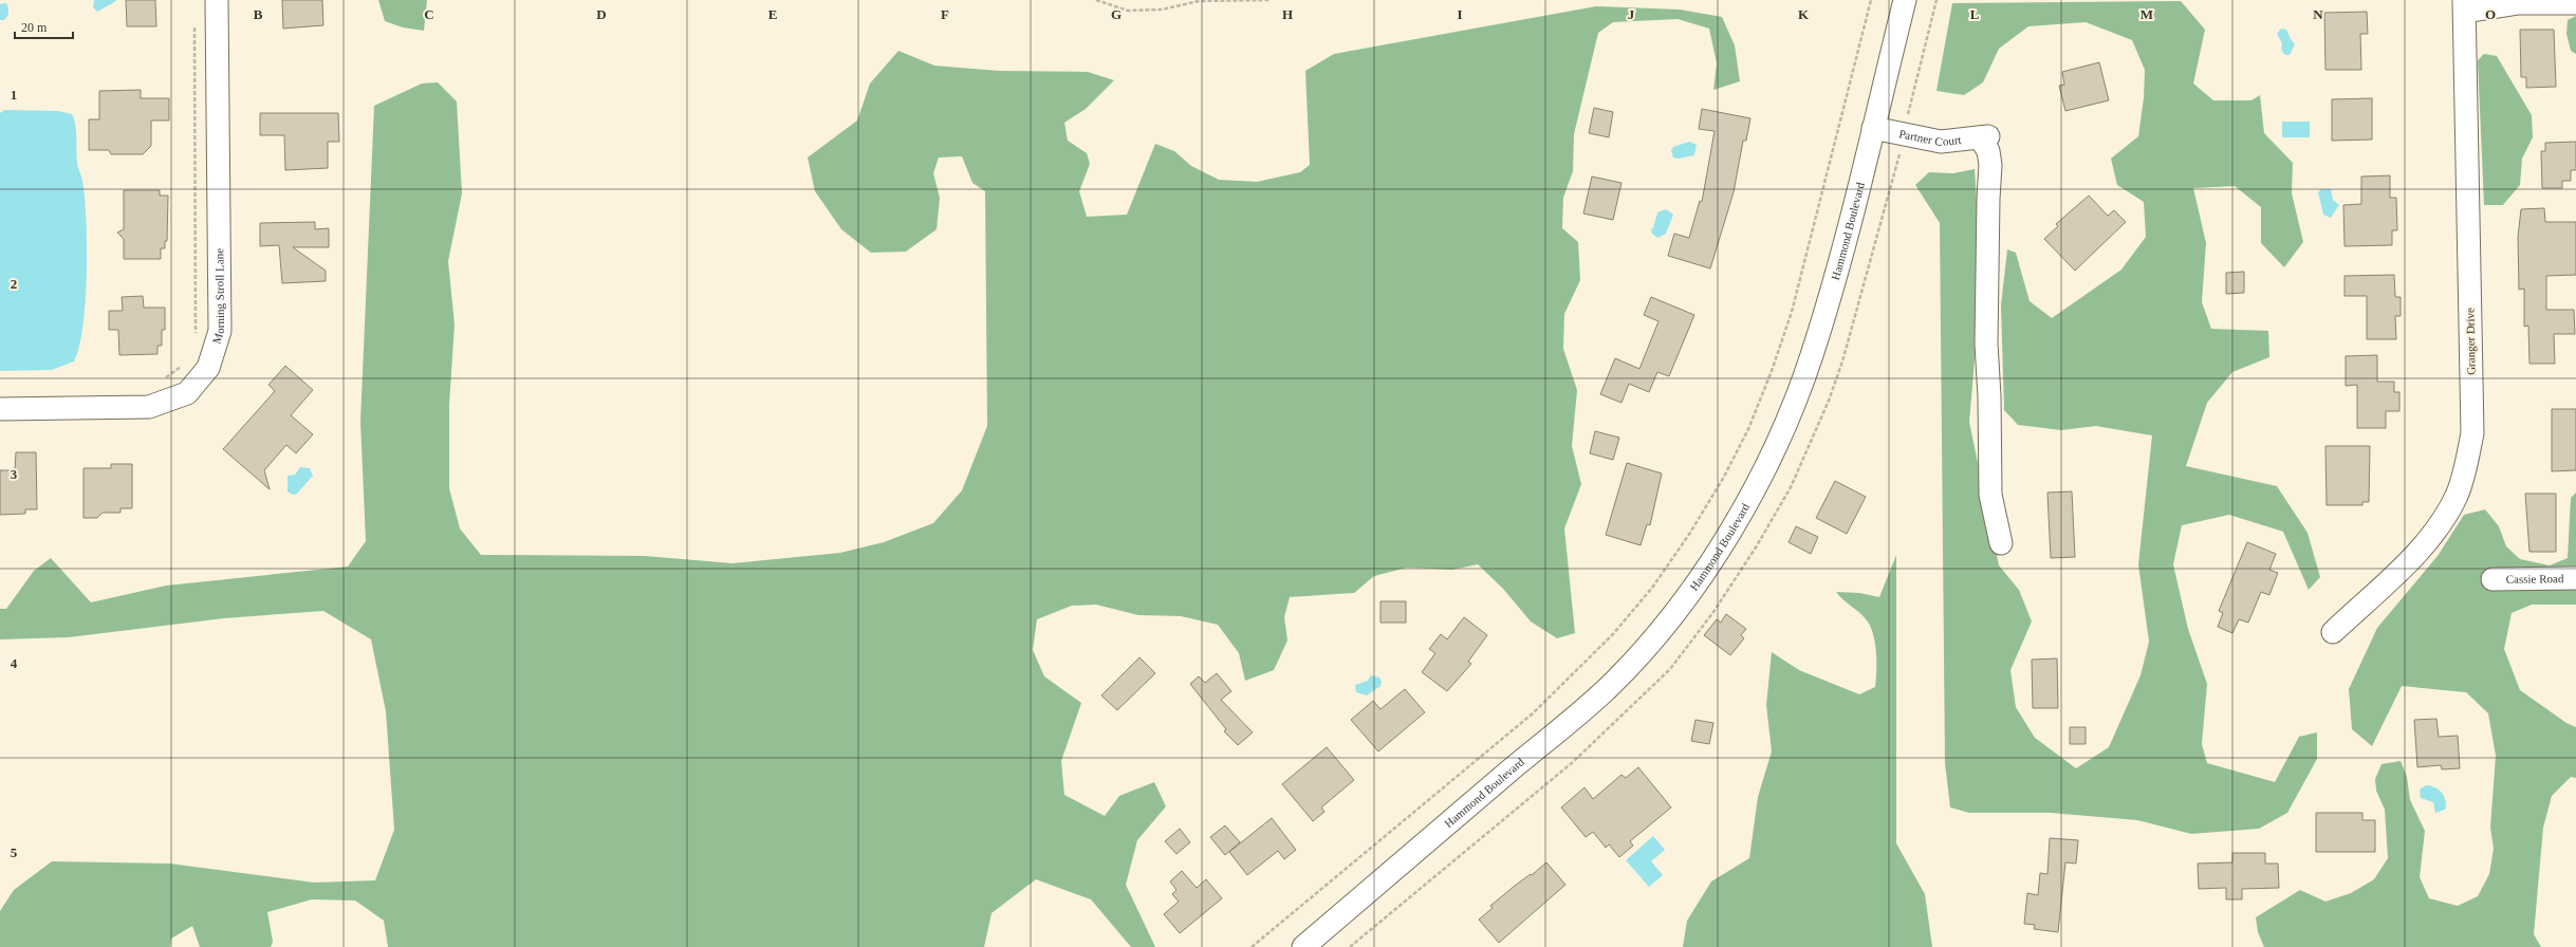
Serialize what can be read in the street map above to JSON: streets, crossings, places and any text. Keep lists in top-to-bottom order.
{
  "streets": {
    "street": [
      "Partner Court",
      "Hammond Boulevard",
      "Morning Stroll Lane",
      "Granger Drive",
      "Cassie Road"
    ]
  },
  "crossings": [
    ["Partner Court", "Hammond Boulevard"]
  ],
  "scale_bar": "20 m",
  "grid": {
    "columns": [
      "B",
      "C",
      "D",
      "E",
      "F",
      "G",
      "H",
      "I",
      "J",
      "K",
      "L",
      "M",
      "N",
      "O"
    ],
    "rows": [
      "1",
      "2",
      "3",
      "4",
      "5"
    ]
  }
}
